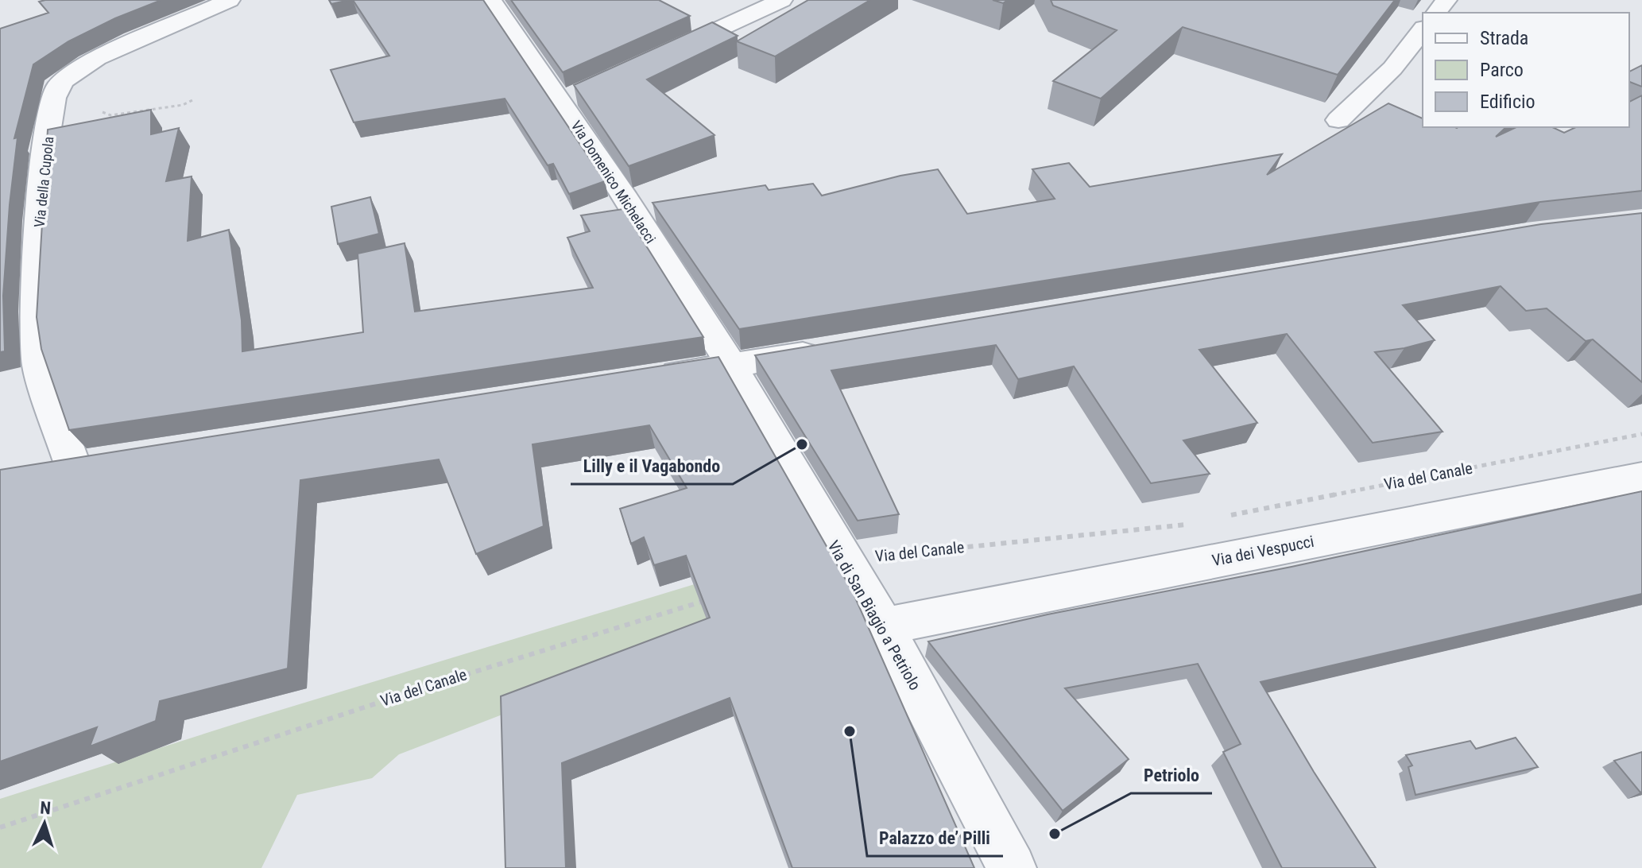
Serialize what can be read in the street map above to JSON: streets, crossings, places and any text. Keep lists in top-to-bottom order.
{
  "streets": {
    "street": [
      "Via della Cupola",
      "Via Domenico Michelacci",
      "Via dei Vespucci",
      "Via di San Biagio a Petriolo"
    ],
    "path": ["Via del Canale"]
  },
  "crossings": [
    ["Via Domenico Michelacci", "Via di San Biagio a Petriolo"],
    ["Via del Canale", "Via di San Biagio a Petriolo"],
    ["Via dei Vespucci", "Via di San Biagio a Petriolo"]
  ],
  "places": ["Lilly e il Vagabondo", "Palazzo de’ Pilli", "Petriolo"],
  "legend": ["Strada", "Parco", "Edificio"],
  "north": "top"
}
